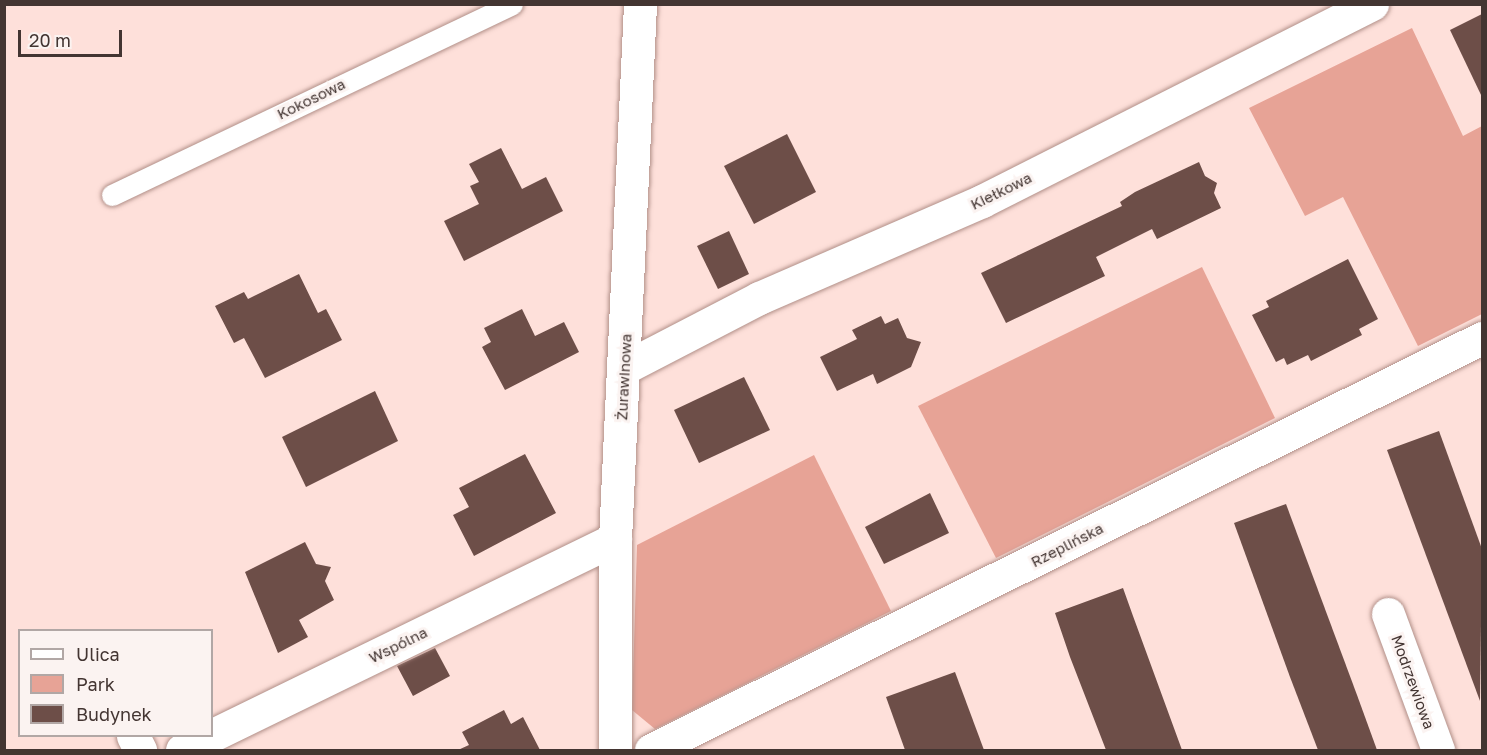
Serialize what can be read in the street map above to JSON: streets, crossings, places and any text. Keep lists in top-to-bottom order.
{
  "streets": {
    "street": [
      "Kiełkowa",
      "Żurawinowa",
      "Rzeplińska",
      "Wspólna",
      "Modrzewiowa"
    ],
    "lane": ["Kokosowa"]
  },
  "crossings": [
    ["Kiełkowa", "Żurawinowa"],
    ["Żurawinowa", "Wspólna"]
  ],
  "legend": ["Ulica", "Park", "Budynek"],
  "scale_bar": "20 m"
}
